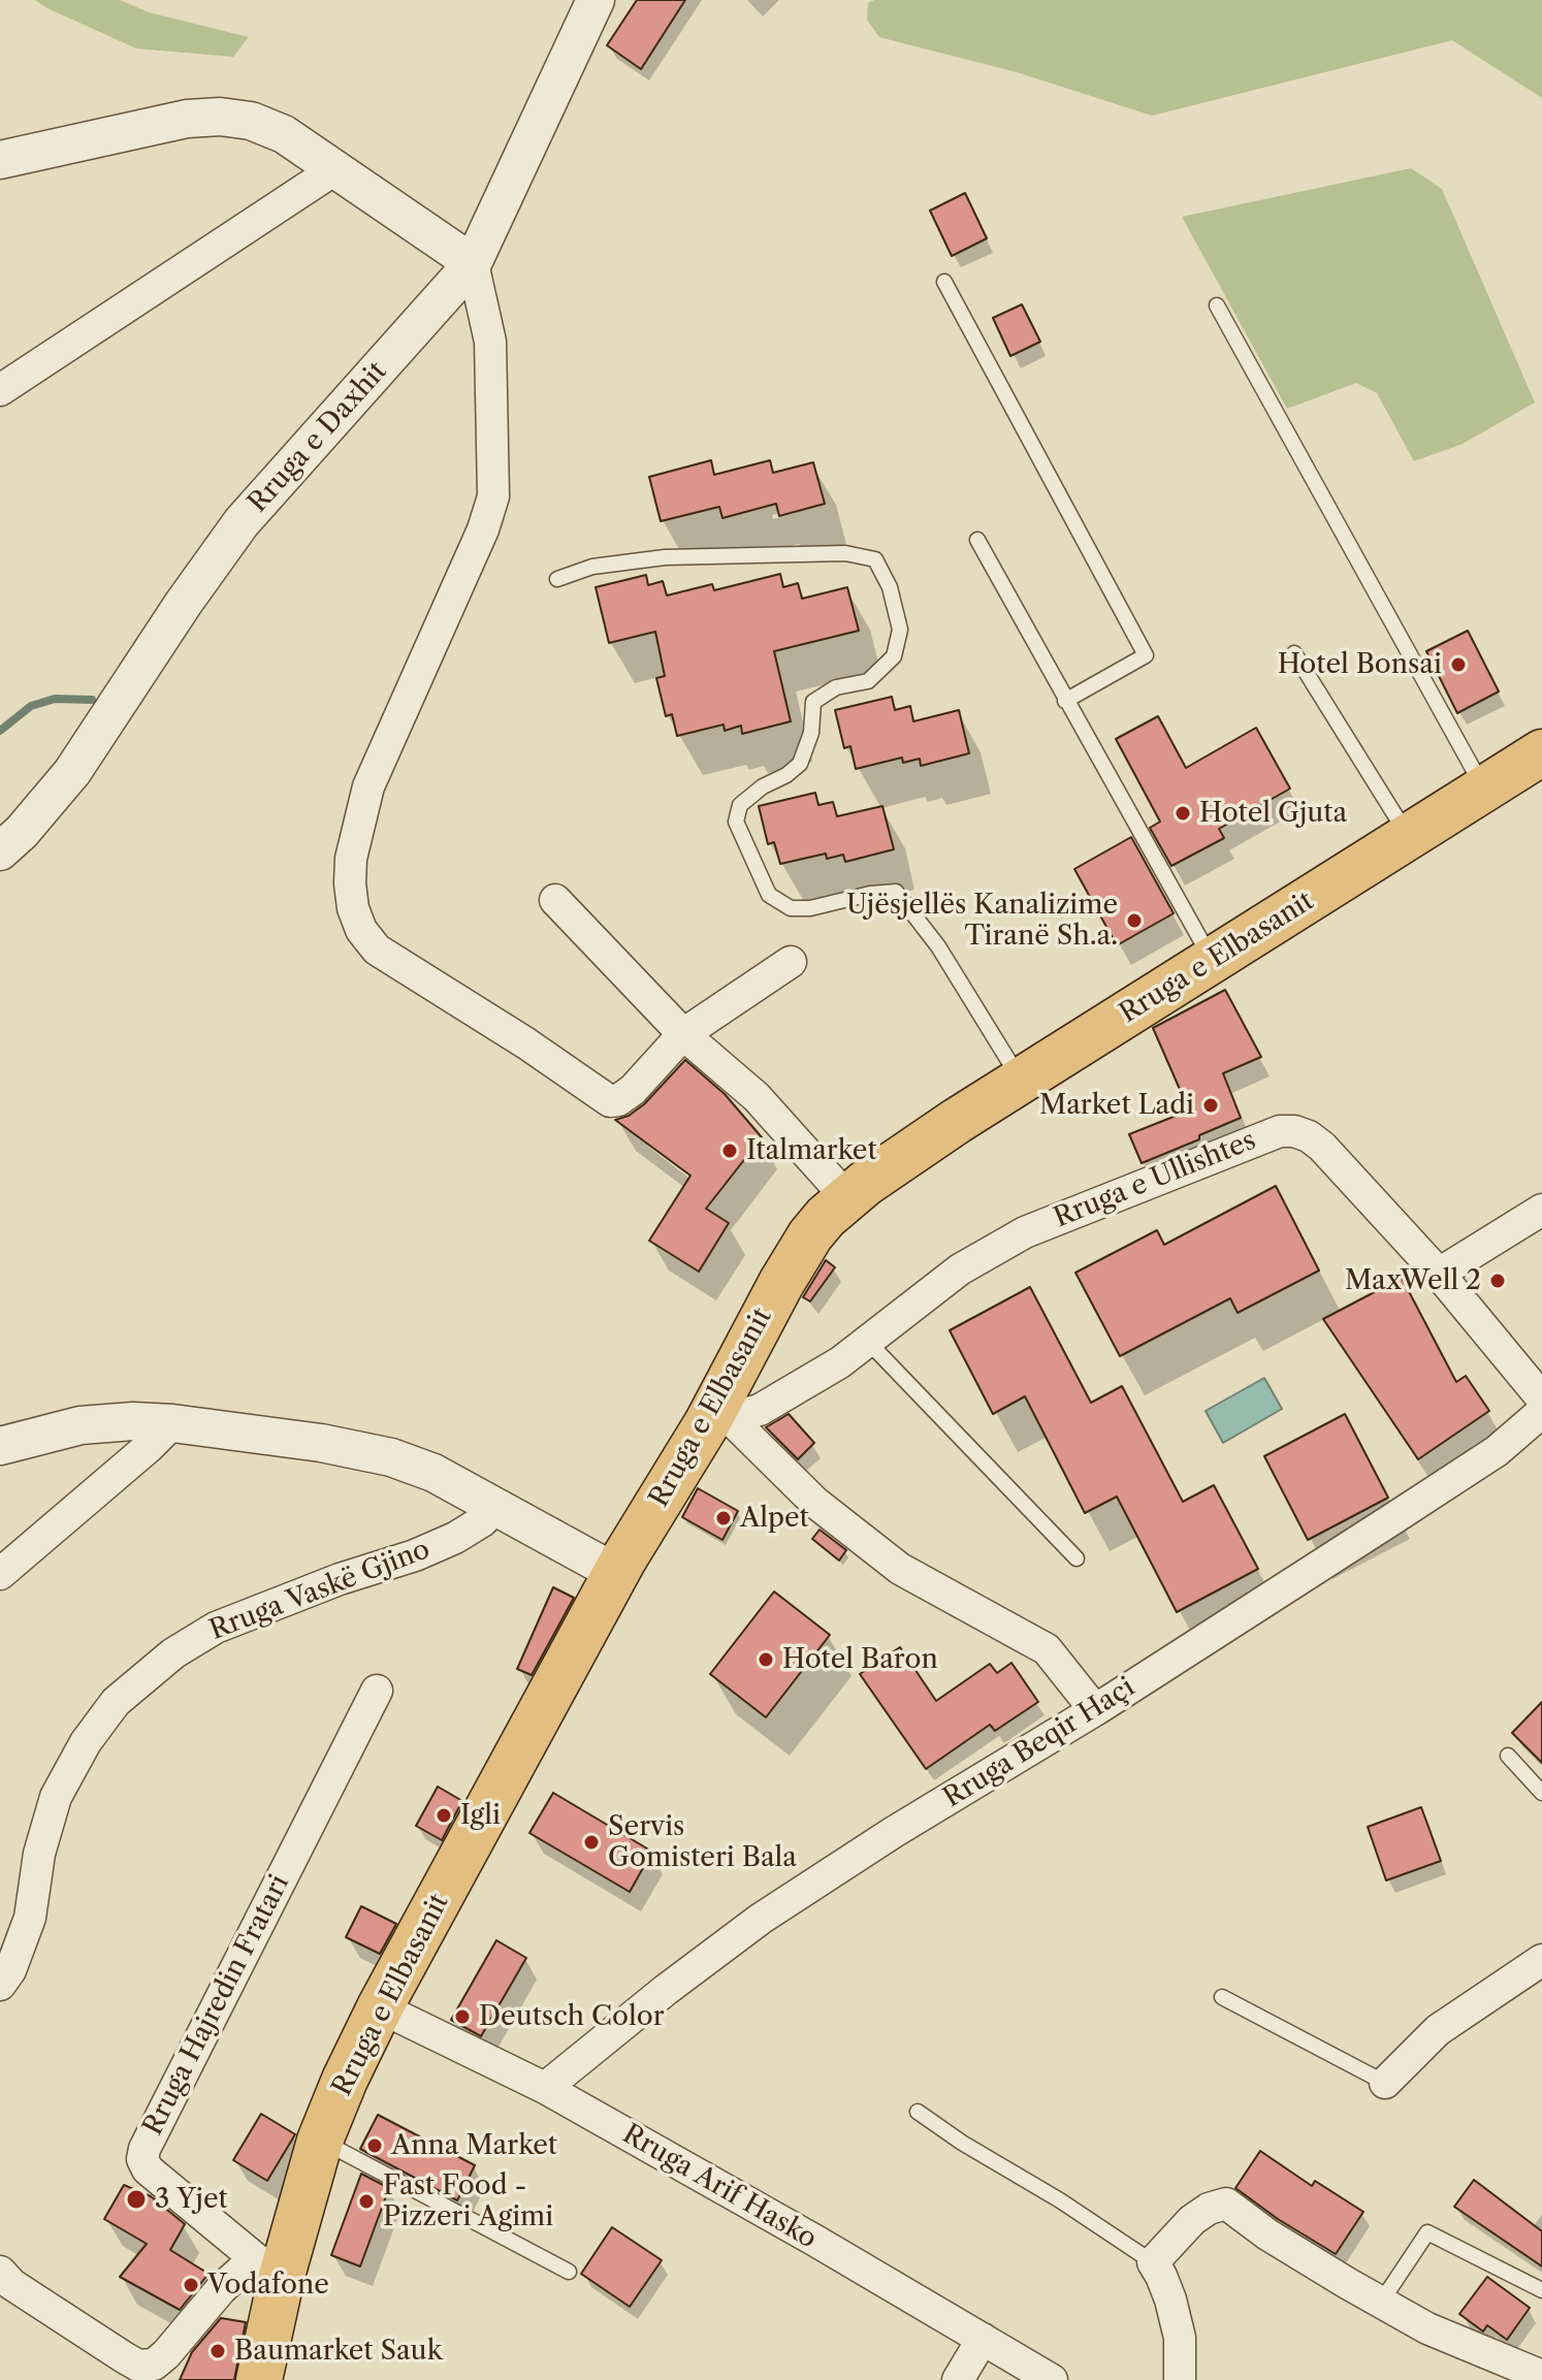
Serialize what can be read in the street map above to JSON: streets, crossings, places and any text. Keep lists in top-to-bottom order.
{
  "streets": {
    "main road": ["Rruga e Elbasanit"],
    "street": [
      "Rruga e Daxhit",
      "Rruga e Ullishtes",
      "Rruga Vaskë Gjino",
      "Rruga Beqir Haçi",
      "Rruga Hajredin Fratari",
      "Rruga Arif Hasko"
    ]
  },
  "crossings": [
    ["Rruga e Elbasanit", "Rruga e Ullishtes"],
    ["Rruga e Elbasanit", "Rruga Hajredin Fratari"],
    ["Rruga e Elbasanit", "Rruga Arif Hasko"],
    ["Rruga Beqir Haçi", "Rruga Arif Hasko"]
  ],
  "places": [
    "Hotel Bonsai",
    "Hotel Gjuta",
    "Ujësjellës Kanalizime Tiranë Sh.a.",
    "Market Ladi",
    "Italmarket",
    "MaxWell 2",
    "Alpet",
    "Hotel Baron",
    "Igli",
    "Servis Gomisteri Bala",
    "Deutsch Color",
    "Anna Market",
    "3 Yjet",
    "Fast Food - Pizzeri Agimi",
    "Vodafone",
    "Baumarket Sauk"
  ]
}
